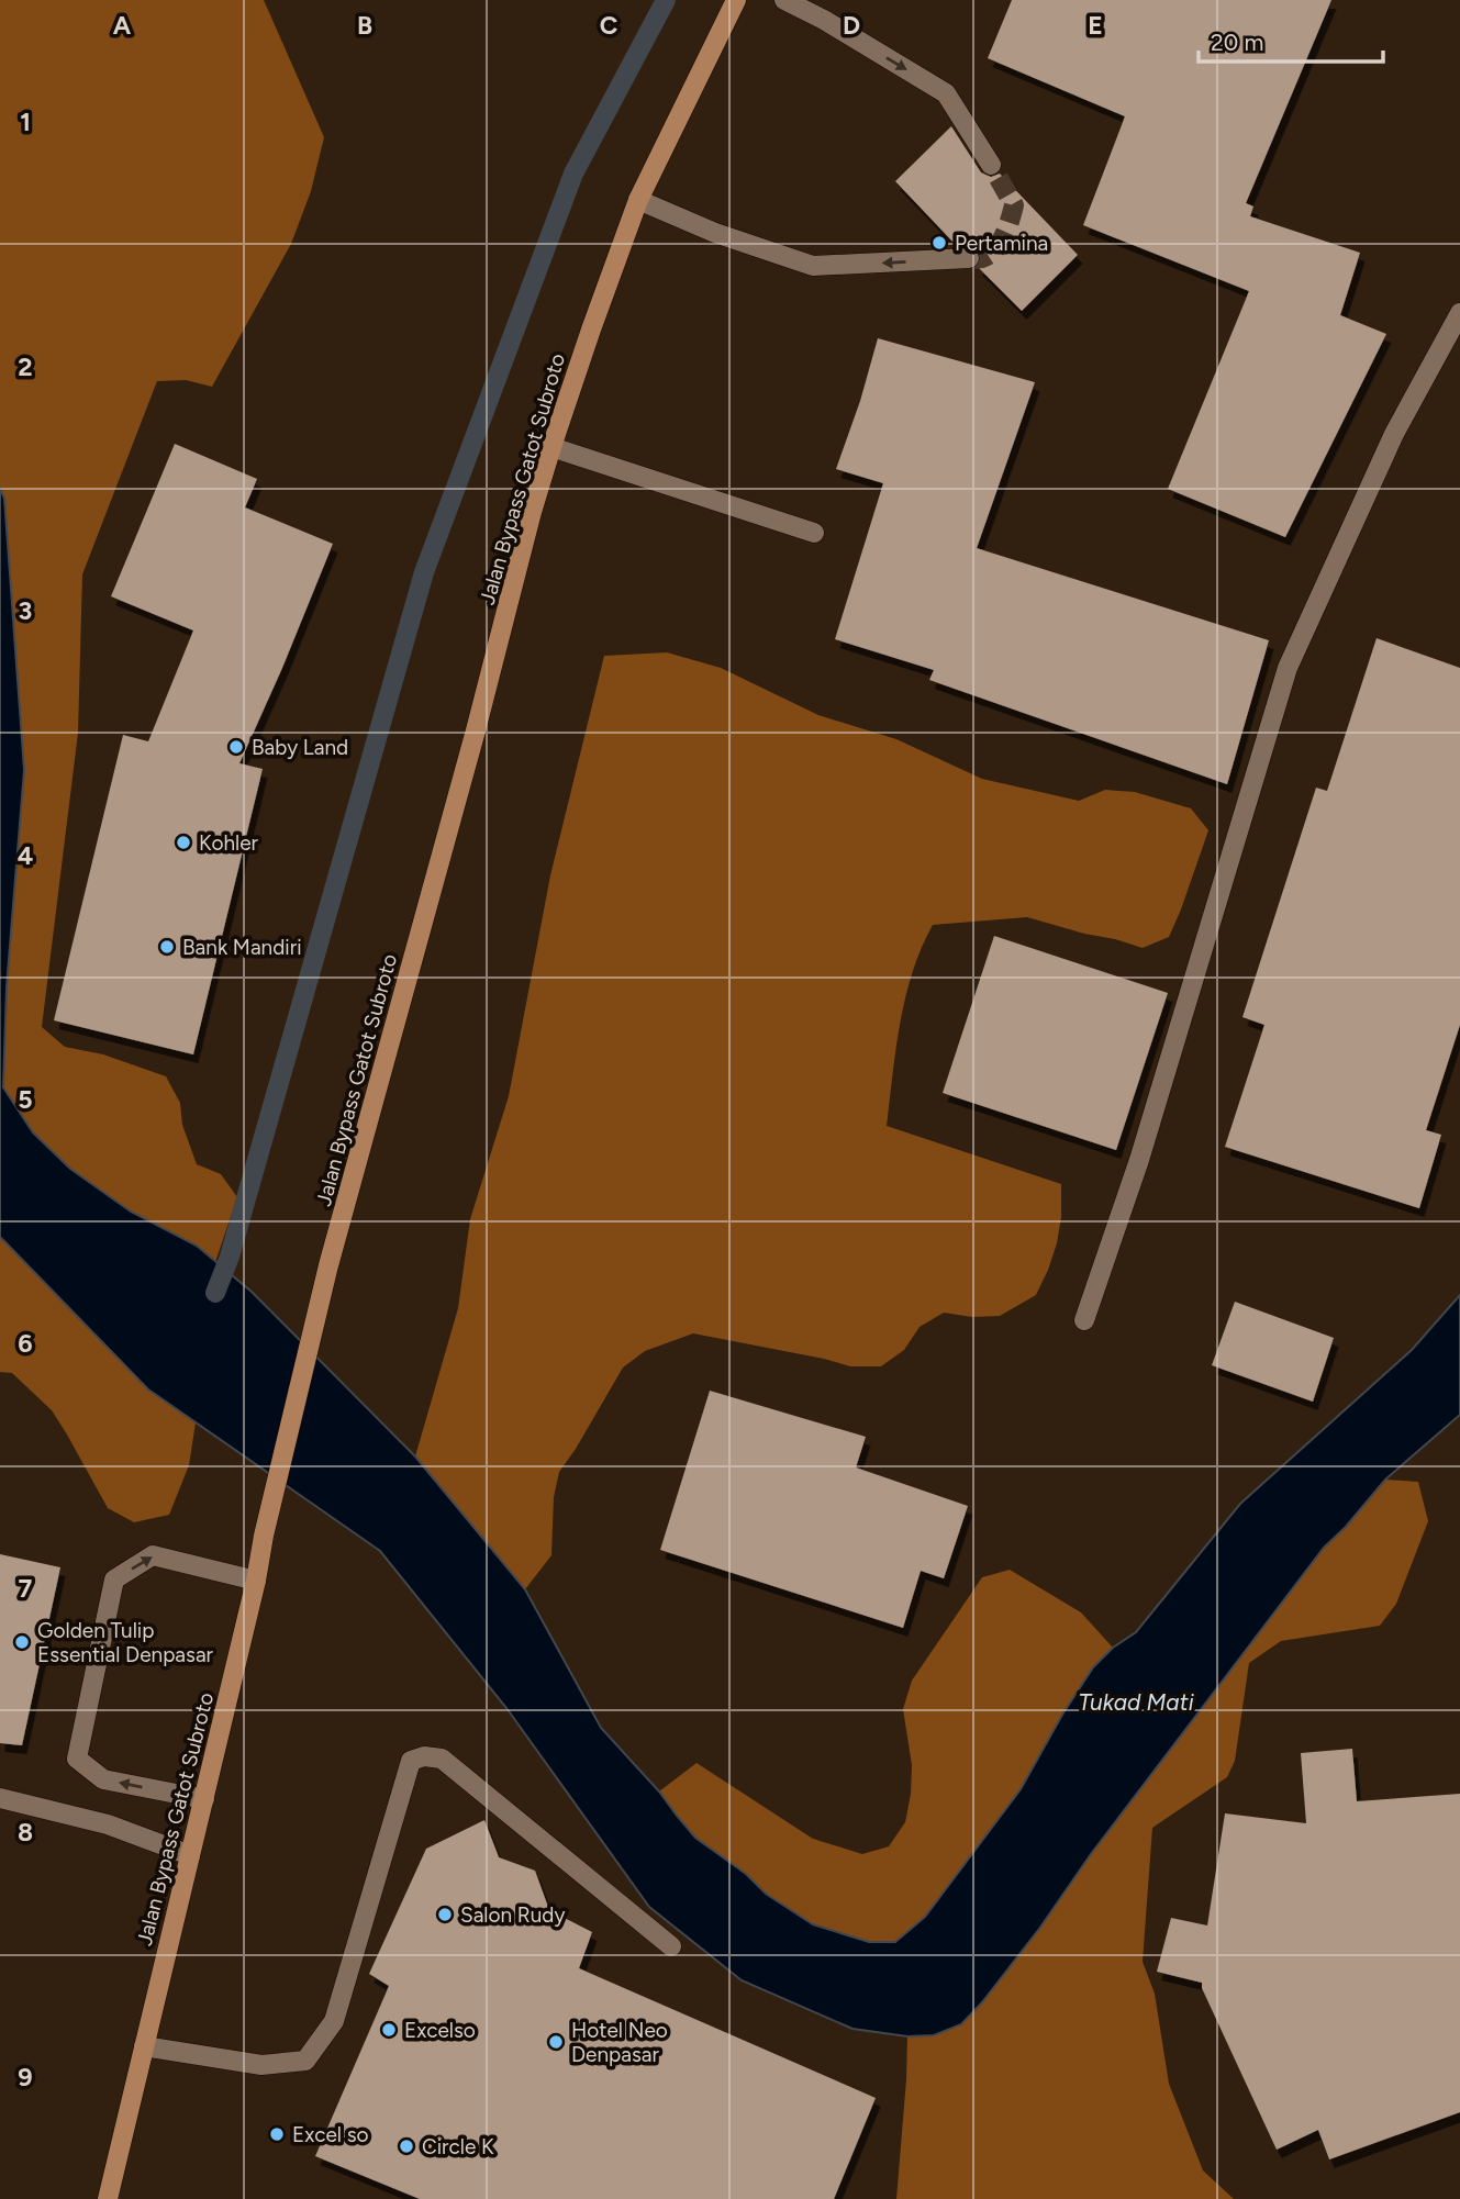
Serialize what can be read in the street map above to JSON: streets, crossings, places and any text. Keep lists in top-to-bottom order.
{
  "streets": {
    "main road": ["Jalan Bypass Gatot Subroto"]
  },
  "water": ["Tukad Mati"],
  "places": [
    "Pertamina",
    "Baby Land",
    "Kohler",
    "Bank Mandiri",
    "Golden Tulip Essential Denpasar",
    "Salon Rudy",
    "Excelso",
    "Hotel Neo Denpasar",
    "Excel so",
    "Circle K"
  ],
  "scale_bar": "20 m",
  "grid": {
    "columns": [
      "A",
      "B",
      "C",
      "D",
      "E"
    ],
    "rows": [
      "1",
      "2",
      "3",
      "4",
      "5",
      "6",
      "7",
      "8",
      "9"
    ]
  }
}
